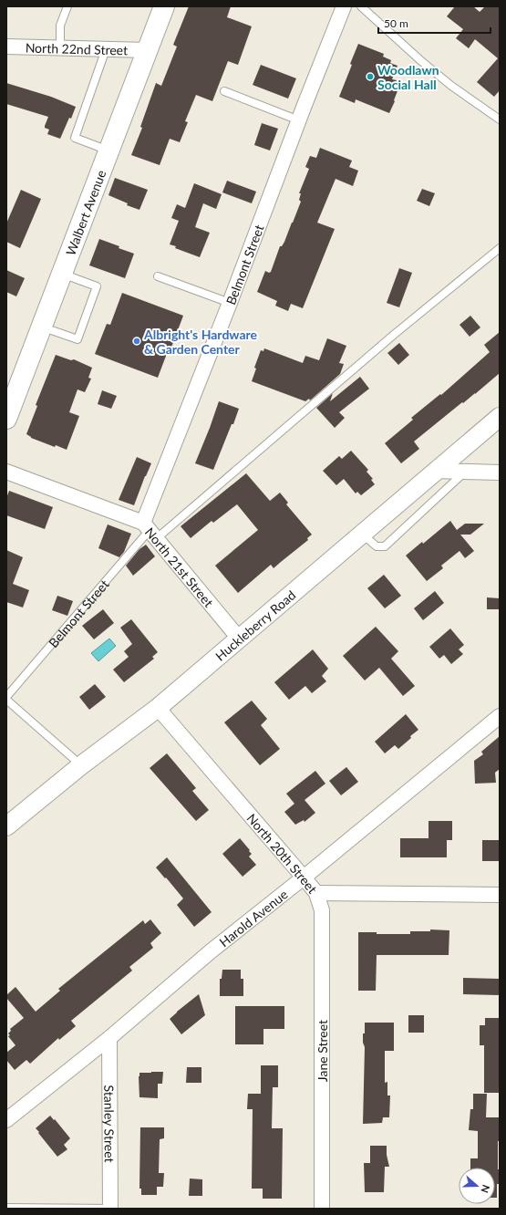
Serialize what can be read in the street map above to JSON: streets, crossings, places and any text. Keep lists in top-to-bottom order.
{
  "streets": {
    "main road": ["Walbert Avenue"],
    "street": [
      "North 22nd Street",
      "Belmont Street",
      "North 21st Street",
      "Huckleberry Road",
      "North 20th Street",
      "Harold Avenue",
      "Jane Street",
      "Stanley Street"
    ]
  },
  "crossings": [
    ["North 22nd Street", "Walbert Avenue"],
    ["Belmont Street", "North 21st Street"],
    ["North 21st Street", "Huckleberry Road"],
    ["Huckleberry Road", "North 20th Street"],
    ["North 20th Street", "Harold Avenue"],
    ["North 20th Street", "Jane Street"],
    ["Harold Avenue", "Stanley Street"]
  ],
  "places": ["Woodlawn Social Hall", "Albright's Hardware & Garden Center"],
  "scale_bar": "50 m",
  "north": "right"
}
